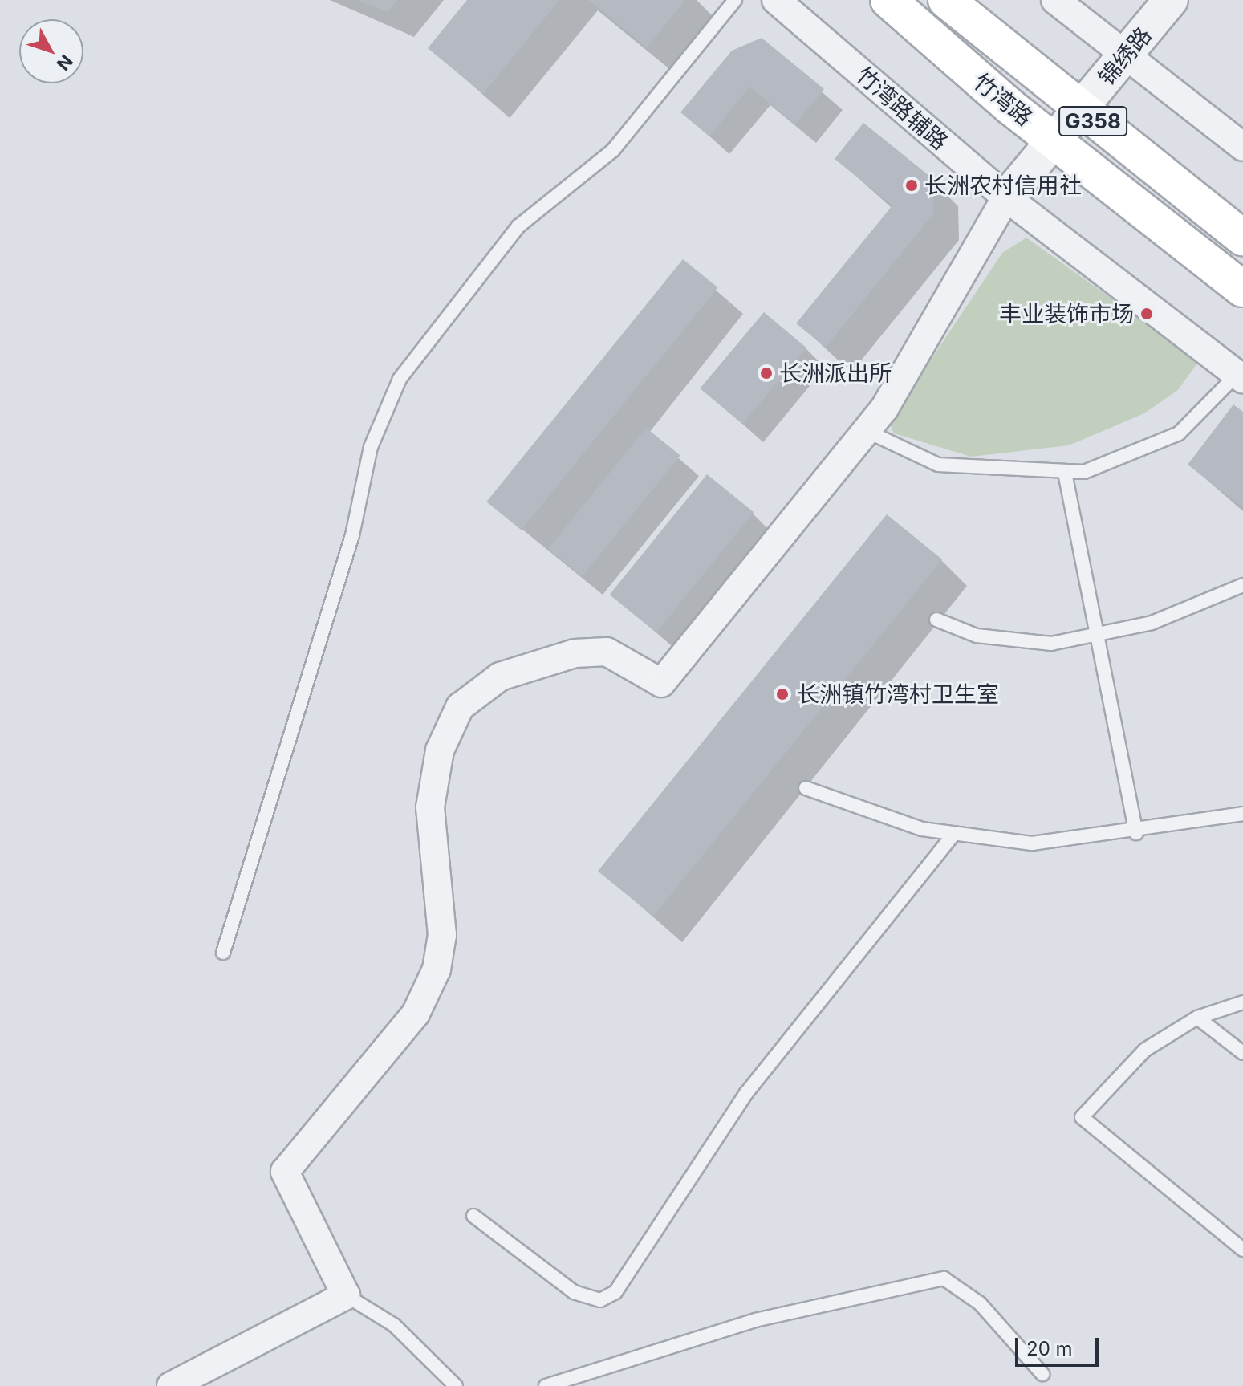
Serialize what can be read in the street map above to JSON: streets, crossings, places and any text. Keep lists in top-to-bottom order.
{
  "streets": {
    "highway": ["竹湾路", "G358"],
    "street": ["锦绣路", "竹湾路辅路"]
  },
  "crossings": [
    ["锦绣路", "竹湾路"],
    ["锦绣路", "竹湾路辅路"]
  ],
  "places": [
    "长洲农村信用社",
    "丰业装饰市场",
    "长洲派出所",
    "长洲镇竹湾村卫生室"
  ],
  "scale_bar": "20 m",
  "north": "bottom right"
}
